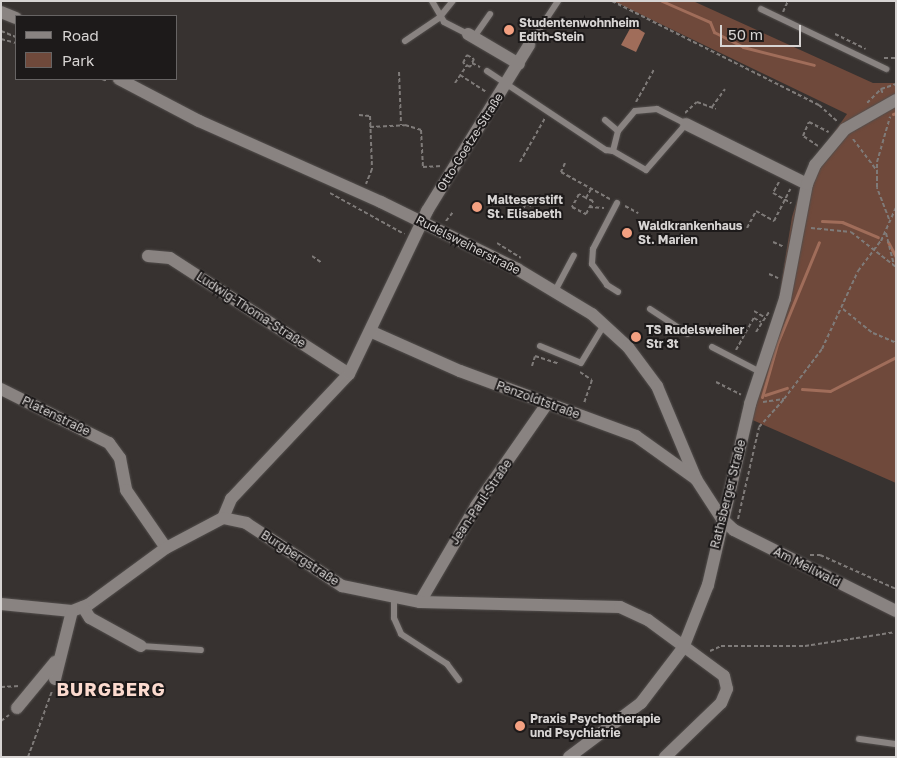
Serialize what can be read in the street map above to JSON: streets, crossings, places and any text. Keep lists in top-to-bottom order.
{
  "streets": {
    "street": [
      "Otto-Goetze-Straße",
      "Rudelsweiherstraße",
      "Ludwig-Thoma-Straße",
      "Penzoldtstraße",
      "Platenstraße",
      "Rathsberger Straße",
      "Jean-Paul-Straße",
      "Burgbergstraße",
      "Am Meilwald"
    ]
  },
  "crossings": [
    ["Otto-Goetze-Straße", "Rudelsweiherstraße"],
    ["Rudelsweiherstraße", "Penzoldtstraße"],
    ["Rudelsweiherstraße", "Rathsberger Straße"],
    ["Rudelsweiherstraße", "Am Meilwald"],
    ["Penzoldtstraße", "Jean-Paul-Straße"],
    ["Rathsberger Straße", "Burgbergstraße"],
    ["Rathsberger Straße", "Am Meilwald"],
    ["Jean-Paul-Straße", "Burgbergstraße"]
  ],
  "districts": ["BURGBERG"],
  "places": [
    "Studentenwohnheim Edith-Stein",
    "Malteserstift St. Elisabeth",
    "Waldkrankenhaus St. Marien",
    "TS Rudelsweiher Str 3t",
    "Praxis Psychotherapie und Psychiatrie"
  ],
  "legend": ["Road", "Park"],
  "scale_bar": "50 m"
}
